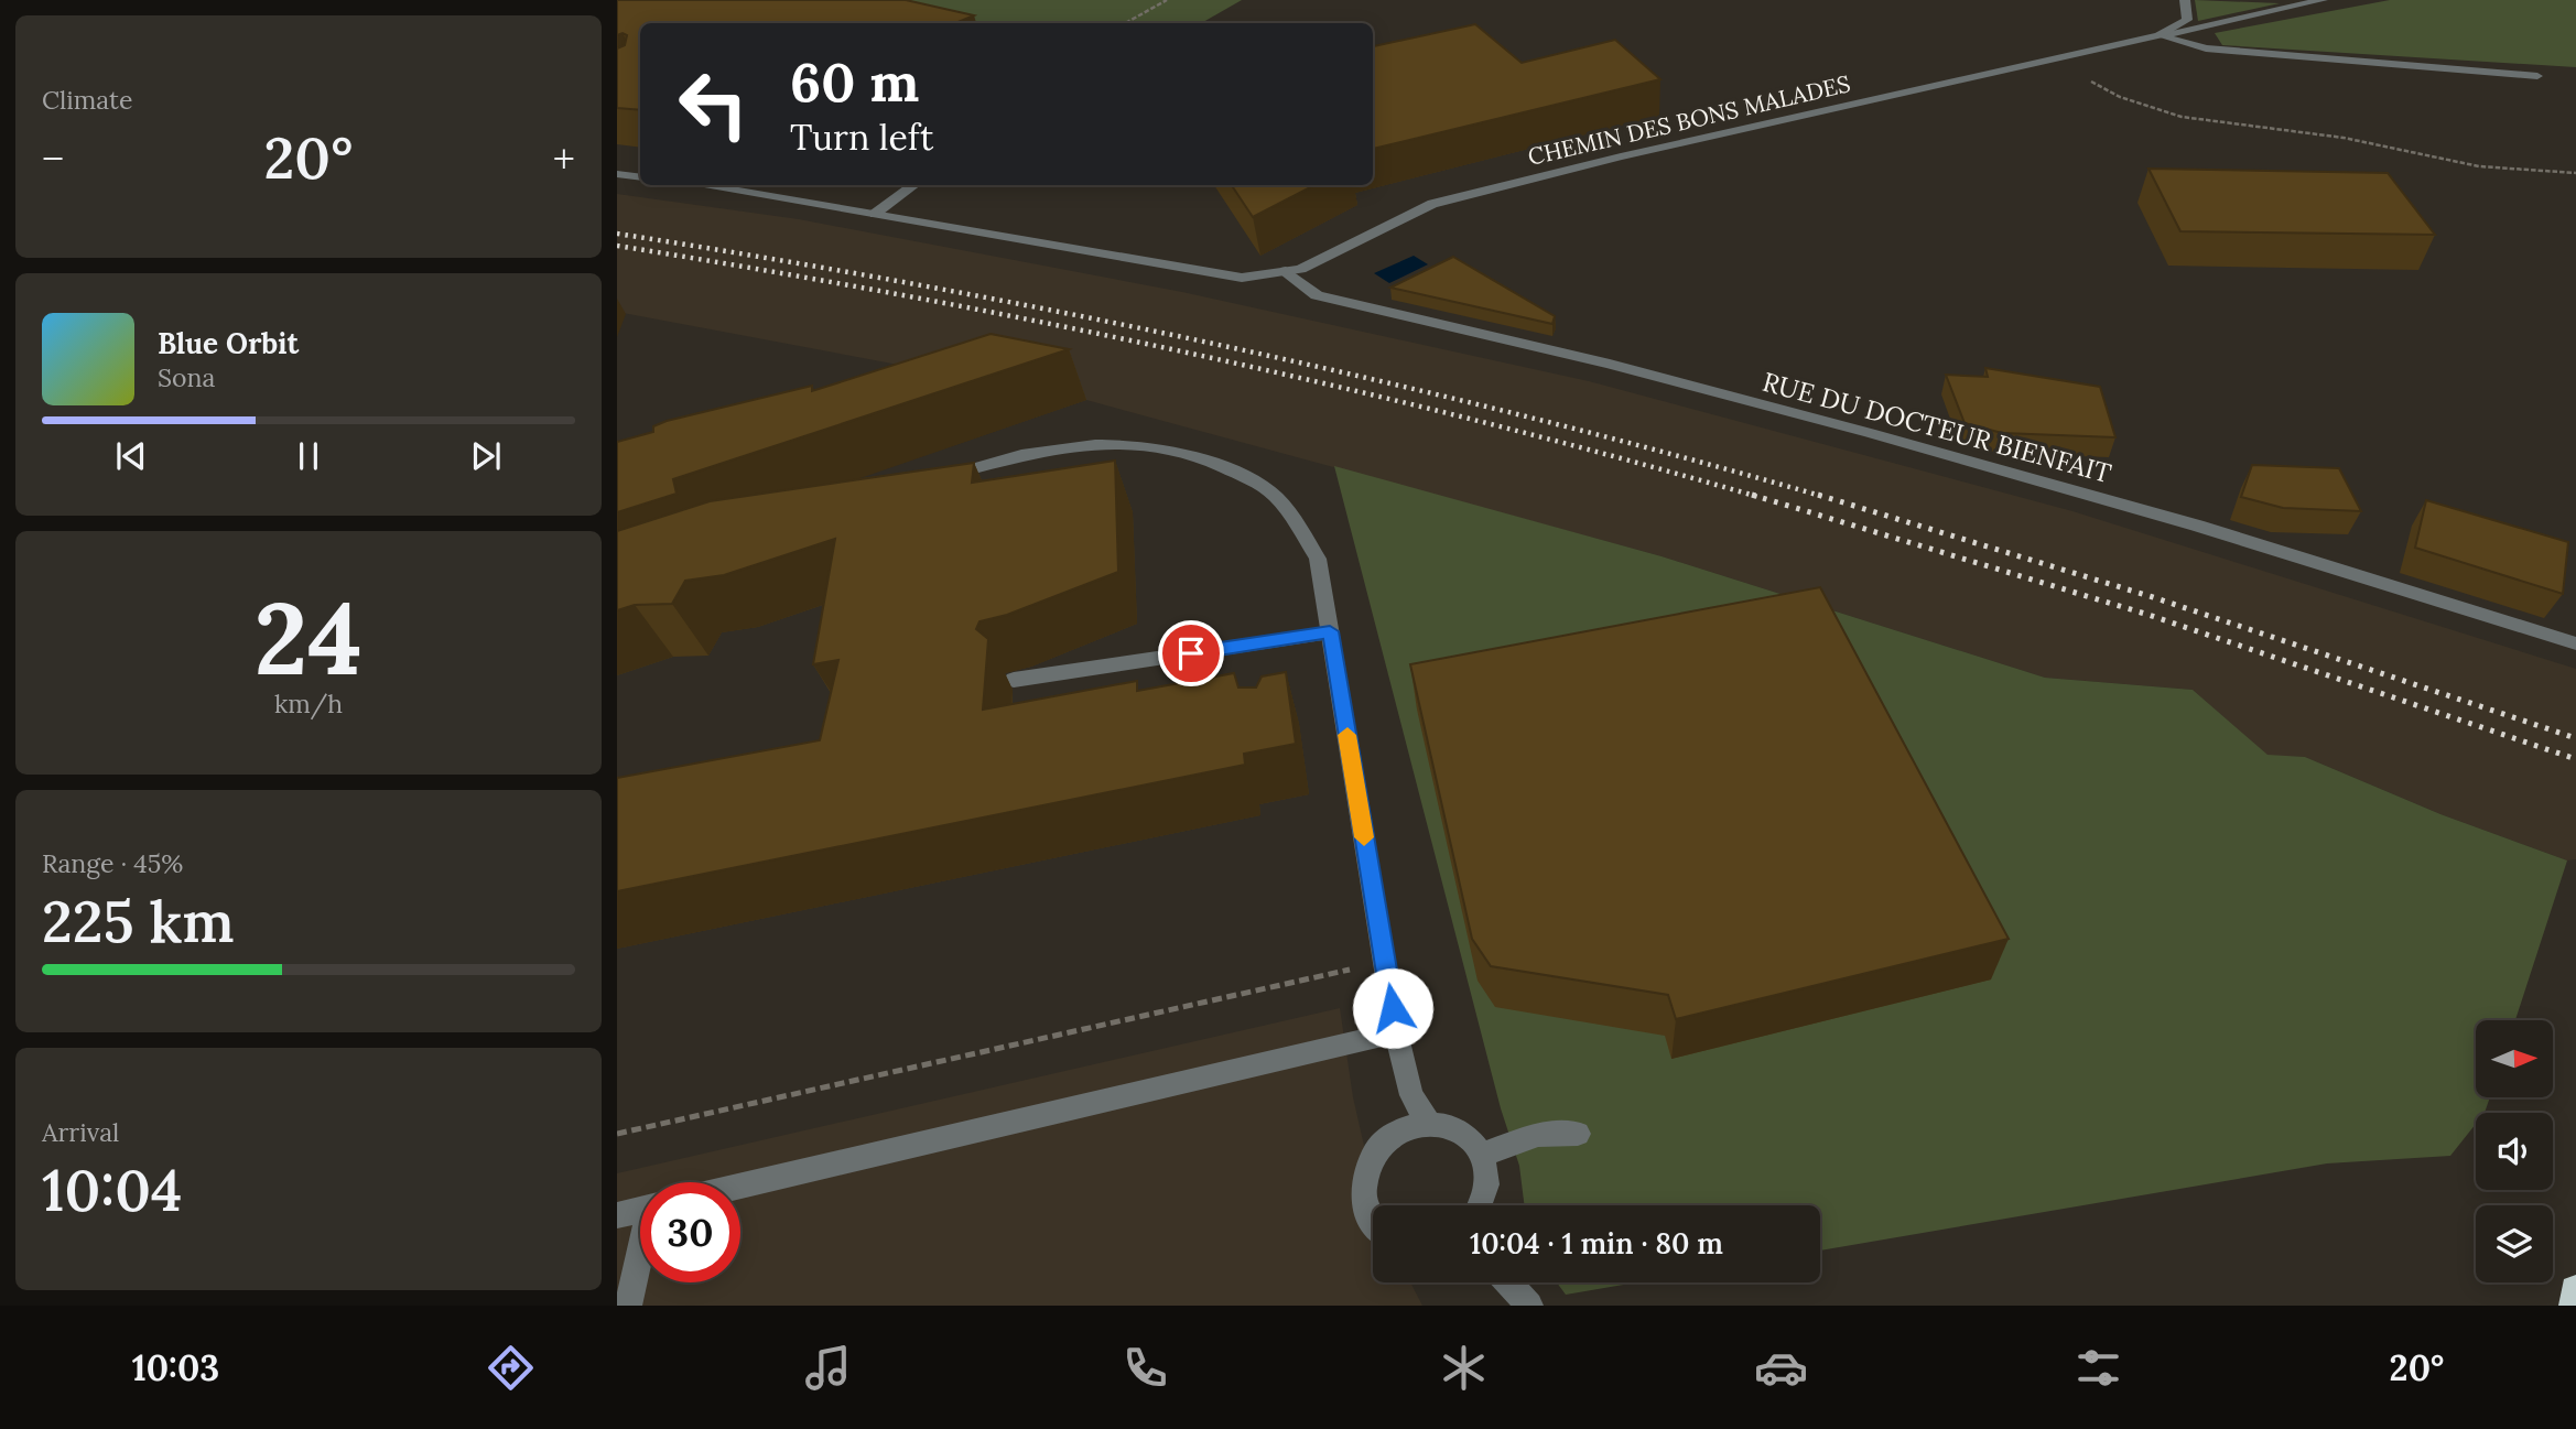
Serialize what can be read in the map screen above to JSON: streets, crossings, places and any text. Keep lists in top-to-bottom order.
{
  "streets": {
    "street": ["CHEMIN DES BONS MALADES", "RUE DU DOCTEUR BIENFAIT"]
  },
  "crossings": [
    ["CHEMIN DES BONS MALADES", "RUE DU DOCTEUR BIENFAIT"]
  ],
  "north": "right",
  "page": {
    "tile": [
      "Climate",
      ["24", "km/h"],
      ["Range · 45%", "225 km"],
      ["Arrival", "10:04"]
    ],
    "turn": ["60 m", "Turn left"],
    "heat": ["−", "20°", "+"],
    "song": ["Blue Orbit", "Sona"],
    "limit": "30",
    "trip": "10:04 · 1 min · 80 m",
    "tabs": ["10:03", "20°"]
  }
}
